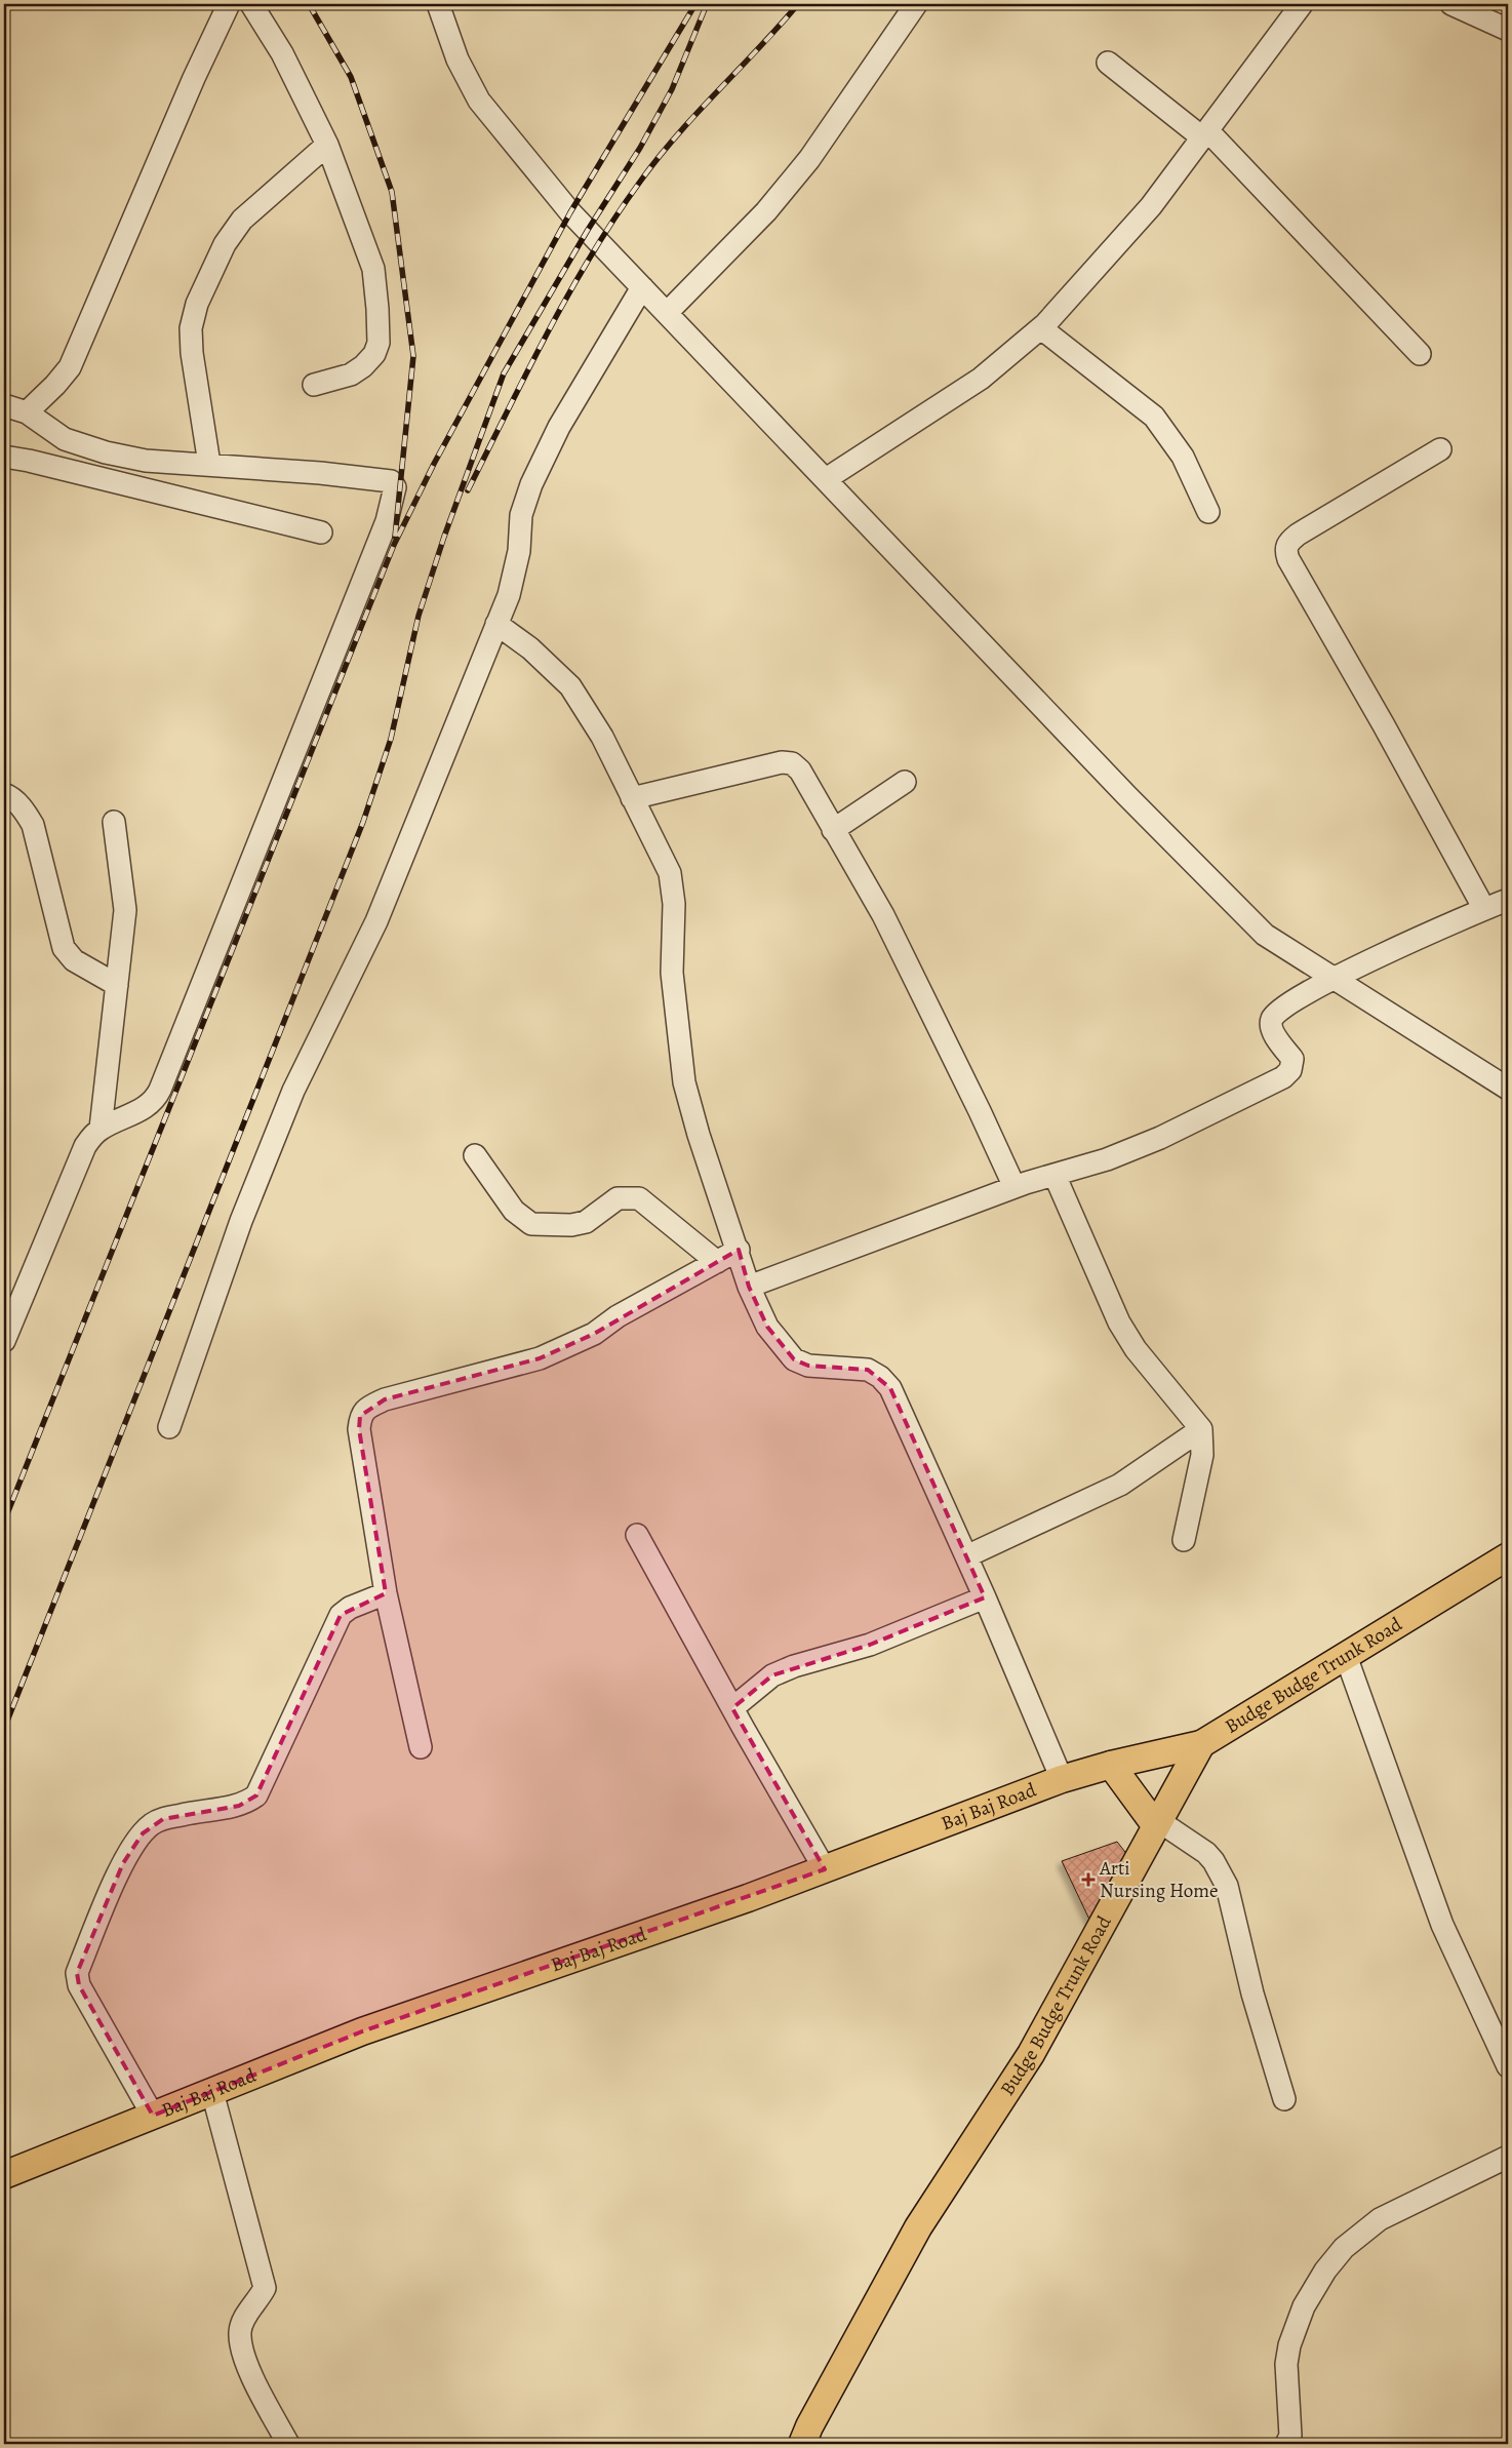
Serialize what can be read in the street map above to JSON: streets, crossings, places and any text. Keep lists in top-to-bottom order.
{
  "streets": {
    "main road": ["Budge Budge Trunk Road", "Baj Baj Road"]
  },
  "crossings": [
    ["Budge Budge Trunk Road", "Baj Baj Road"]
  ],
  "places": {
    "health": ["Arti Nursing Home"]
  }
}
